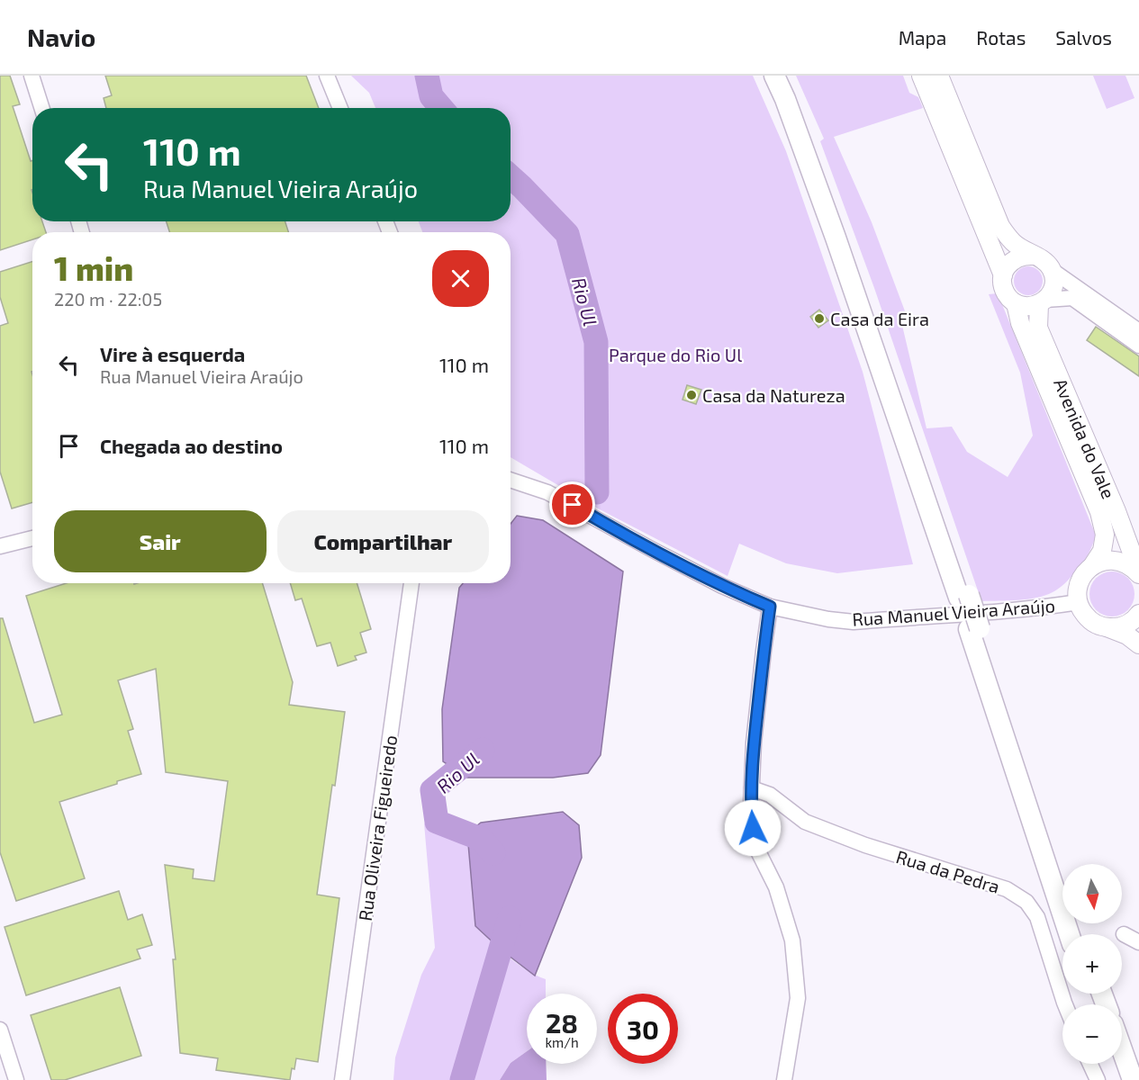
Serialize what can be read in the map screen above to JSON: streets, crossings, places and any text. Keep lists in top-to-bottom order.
{
  "streets": {
    "main road": ["Avenida do Vale"],
    "street": ["Rua Manuel Vieira Araújo", "Rua Oliveira Figueiredo", "Rua da Pedra"]
  },
  "crossings": [
    ["Avenida do Vale", "Rua Manuel Vieira Araújo"]
  ],
  "water": ["Rio Ul"],
  "parks": ["Parque do Rio Ul"],
  "places": ["Casa da Eira", "Casa da Natureza"],
  "north": "bottom",
  "page": {
    "header": "Navio",
    "nav": ["Mapa", "Rotas", "Salvos"],
    "turn": ["110 m", "Rua Manuel Vieira Araújo"],
    "heading": ["1 min", "220 m · 22:05"],
    "list": [
      {
        "name": "Vire à esquerda",
        "note": "Rua Manuel Vieira Araújo",
        "value": "110 m"
      },
      {
        "name": "Chegada ao destino",
        "value": "110 m"
      }
    ],
    "buttons": ["Sair", "Compartilhar"],
    "map_buttons": ["+", "−"],
    "speed": "28 km/h",
    "limit": "30"
  }
}
